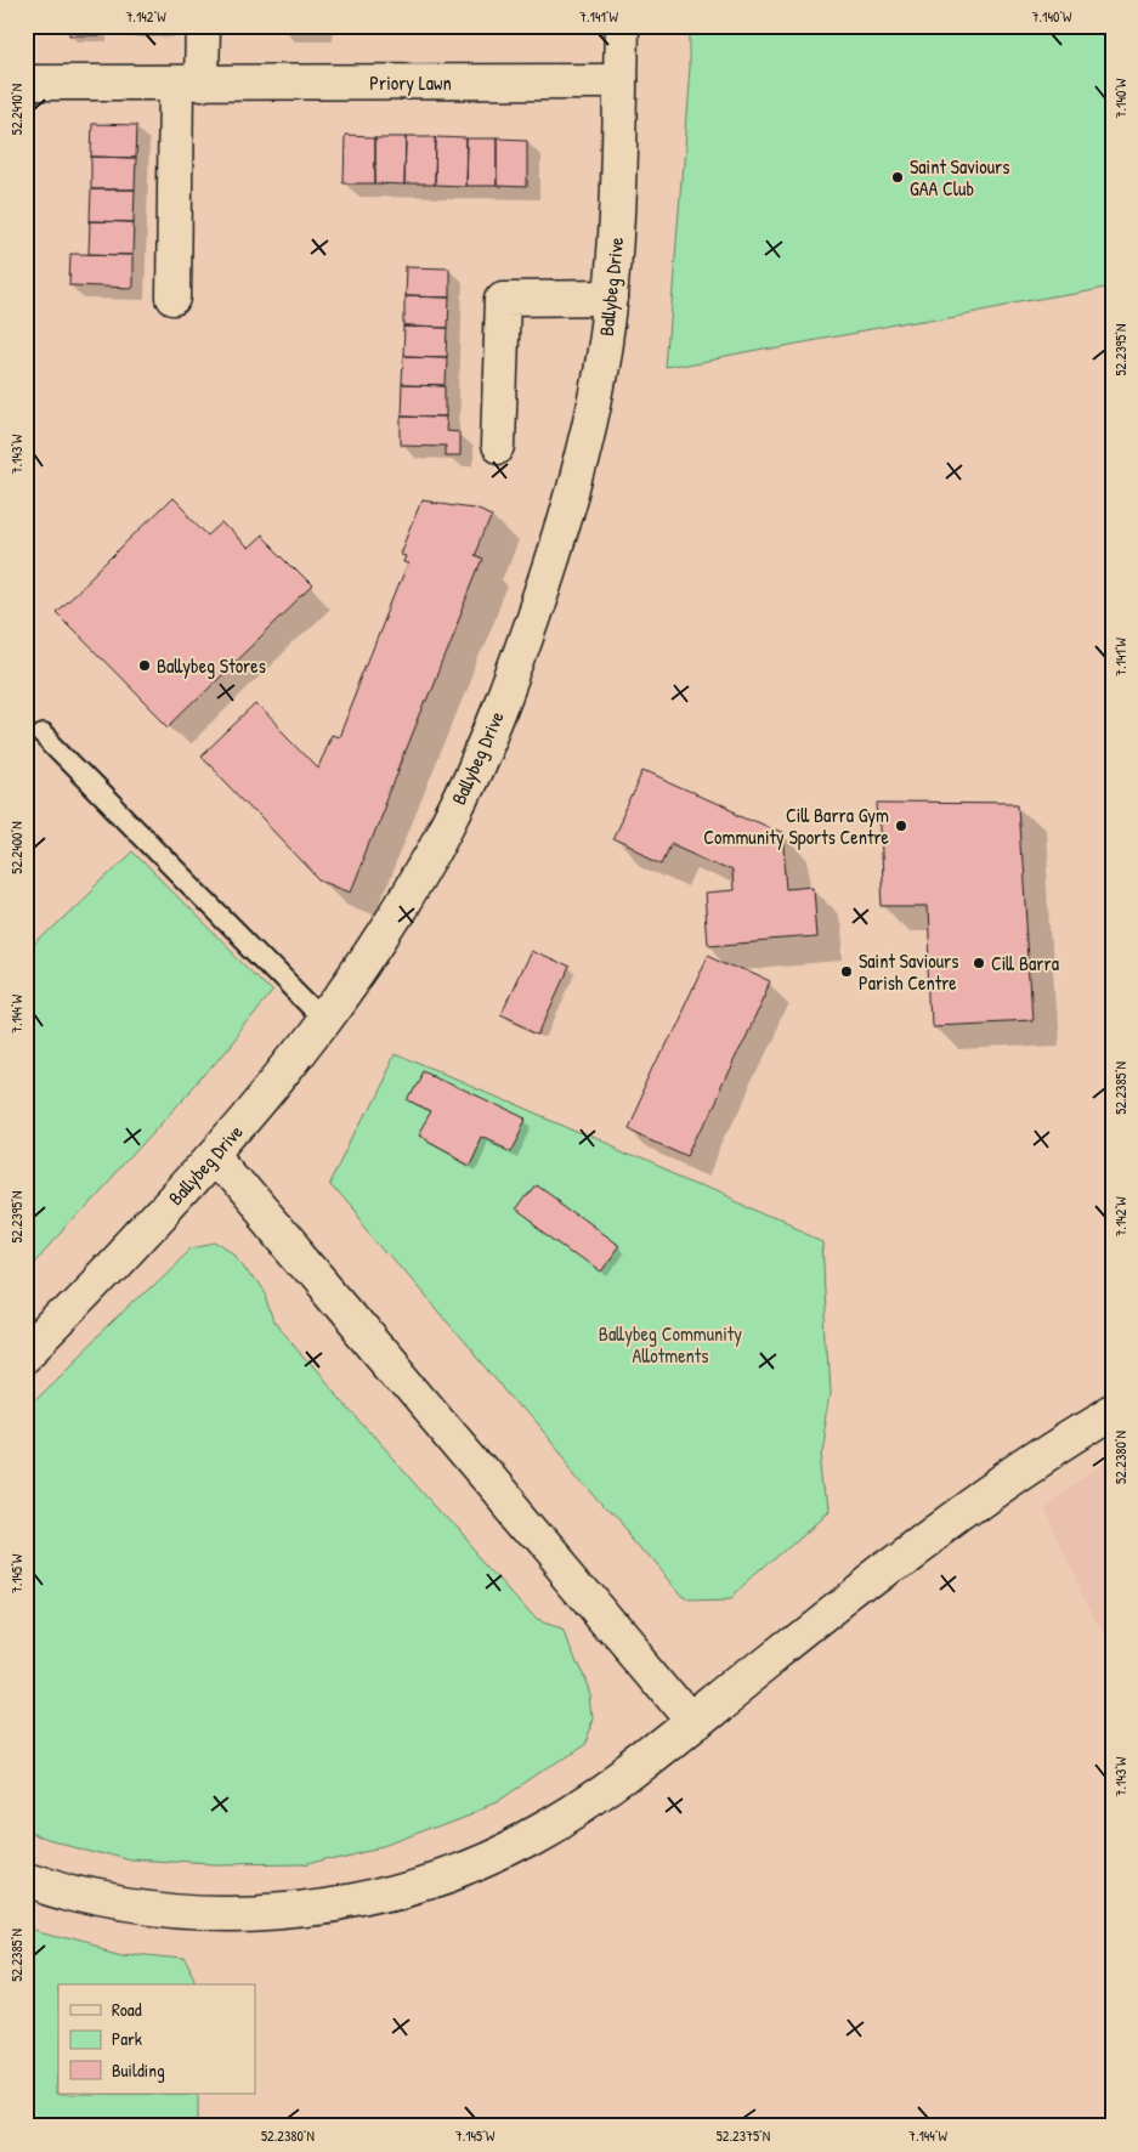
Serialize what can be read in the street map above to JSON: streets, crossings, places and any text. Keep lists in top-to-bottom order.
{
  "streets": {
    "street": ["Priory Lawn", "Ballybeg Drive"]
  },
  "crossings": [
    ["Priory Lawn", "Ballybeg Drive"]
  ],
  "parks": ["Ballybeg Community Allotments"],
  "places": [
    "Saint Saviours GAA Club",
    "Ballybeg Stores",
    "Cill Barra Gym Community Sports Centre",
    "Cill Barra",
    "Saint Saviours Parish Centre"
  ],
  "legend": ["Road", "Park", "Building"],
  "coordinates": [
    "7.142°W",
    "7.141°W",
    "7.140°W",
    "52.2410°N",
    "52.2395°N",
    "7.143°W",
    "52.2400°N",
    "7.144°W",
    "52.2385°N",
    "52.2380°N",
    "7.145°W",
    "52.2375°N"
  ]
}
